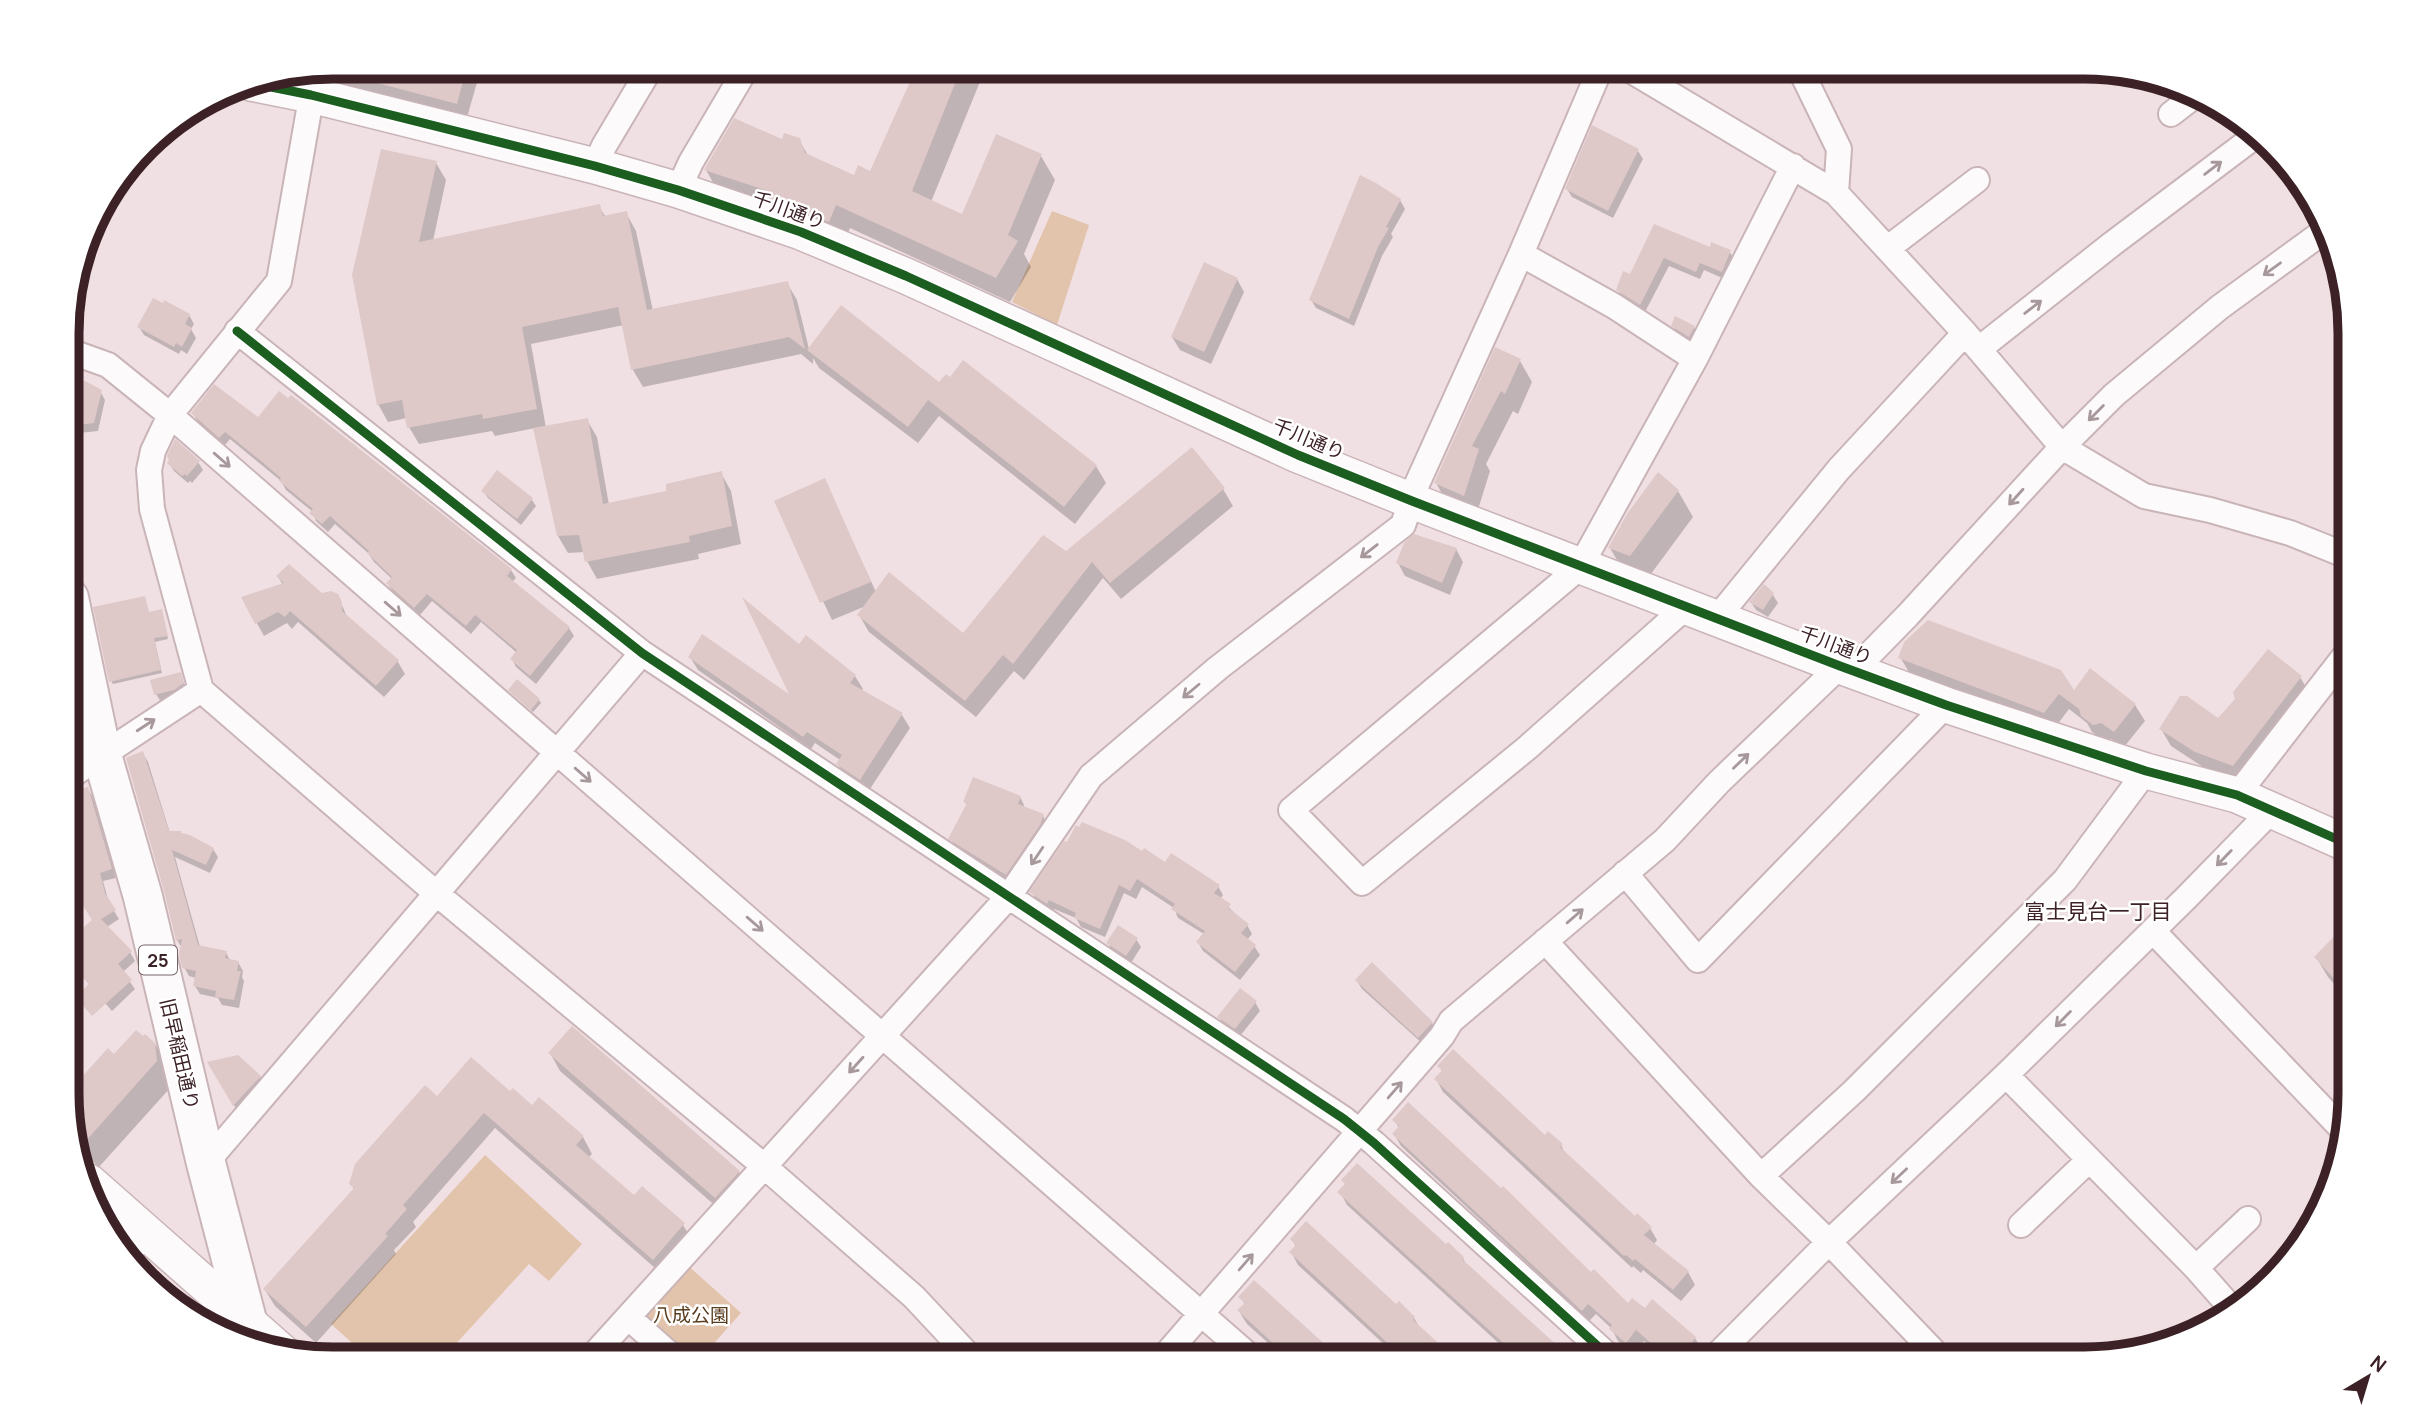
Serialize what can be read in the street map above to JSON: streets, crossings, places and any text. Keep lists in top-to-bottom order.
{
  "streets": {
    "main road": ["千川通り", "25", "旧早稲田通り"]
  },
  "districts": ["富士見台一丁目"],
  "parks": ["八成公園"],
  "north": "top right"
}
